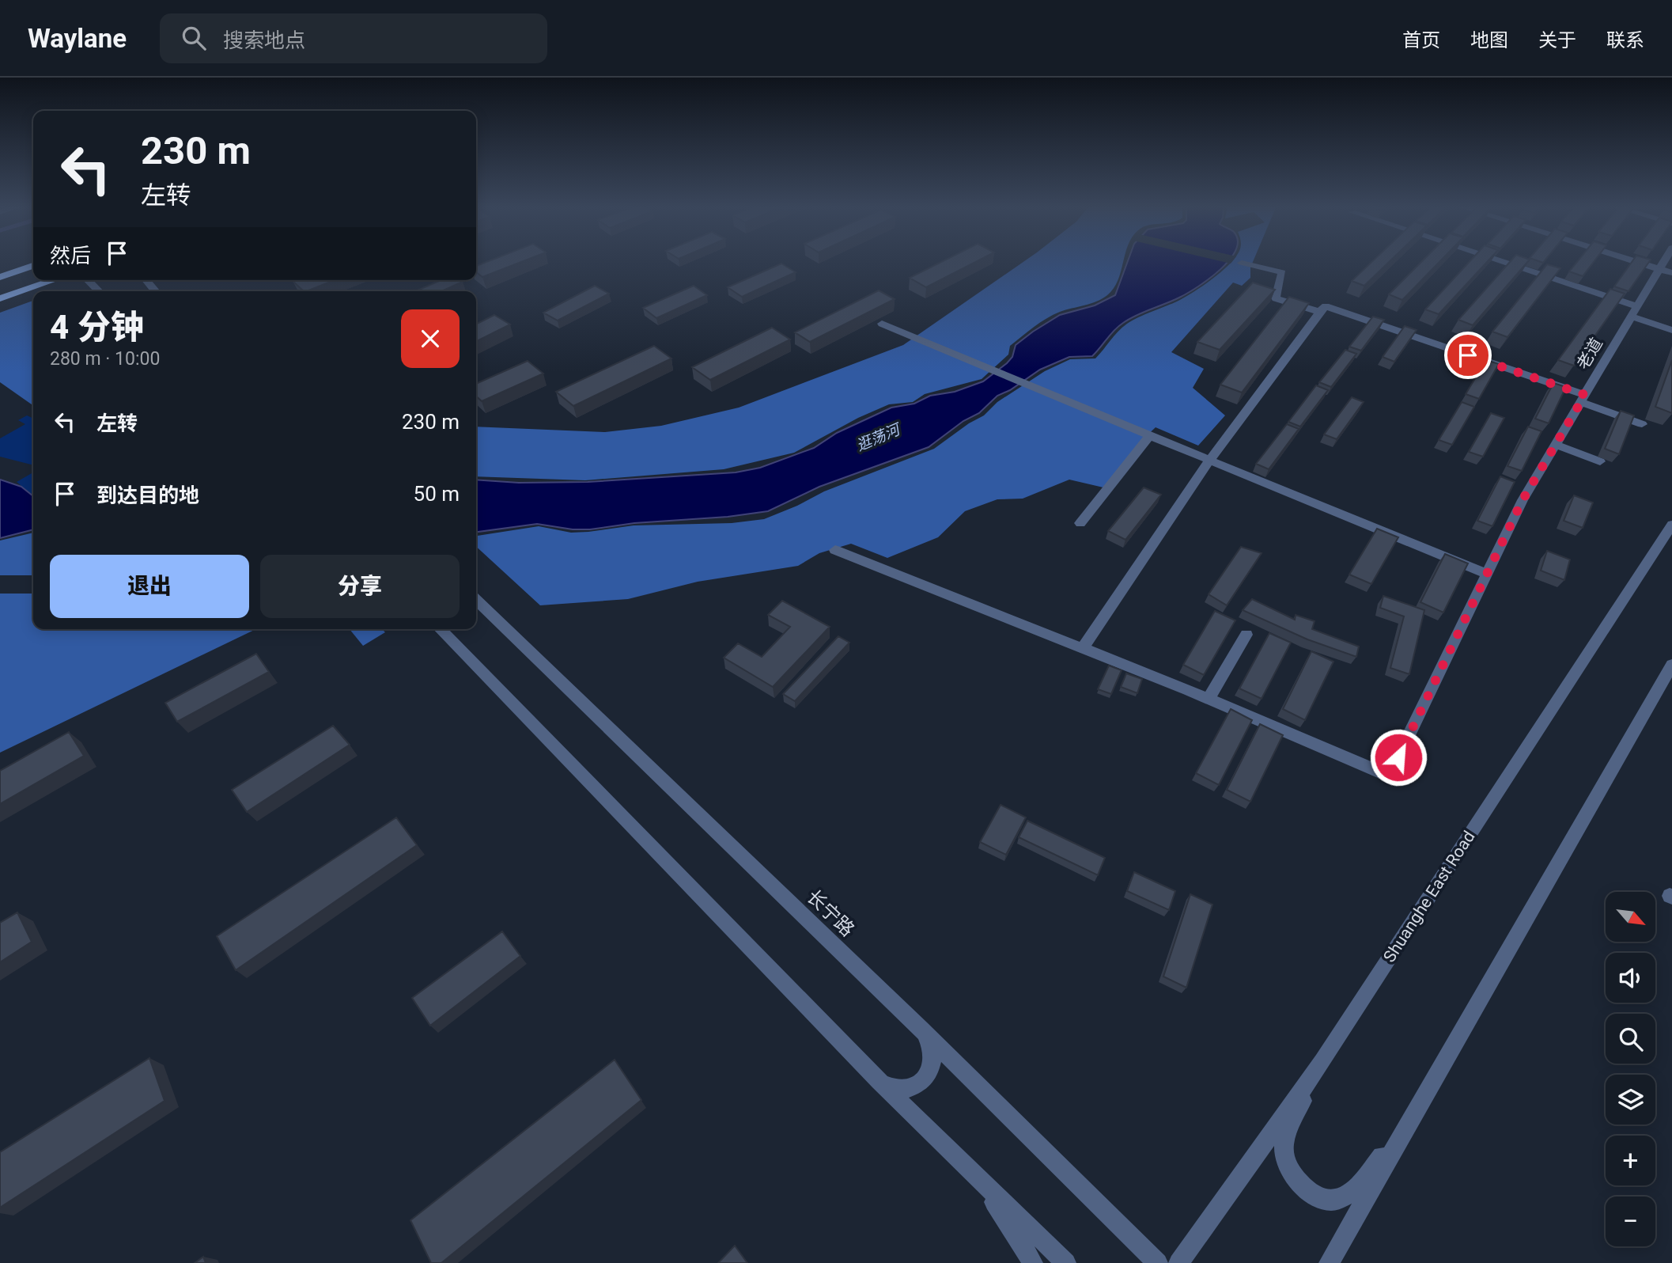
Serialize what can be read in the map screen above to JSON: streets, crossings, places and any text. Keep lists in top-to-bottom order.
{
  "streets": {
    "street": ["老道", "Shuanghe East Road", "长宁路"]
  },
  "water": ["逛荡河"],
  "north": "bottom right",
  "page": {
    "header": "Waylane",
    "search": "搜索地点",
    "nav": [
      "首页",
      "地图",
      "关于",
      "联系"
    ],
    "turn": ["230 m", "左转"],
    "then": "然后",
    "heading": ["4 分钟", "280 m · 10:00"],
    "list": [
      {
        "name": "左转",
        "value": "230 m"
      },
      {
        "name": "到达目的地",
        "value": "50 m"
      }
    ],
    "buttons": ["退出", "分享"],
    "map_buttons": ["+", "−"]
  }
}
